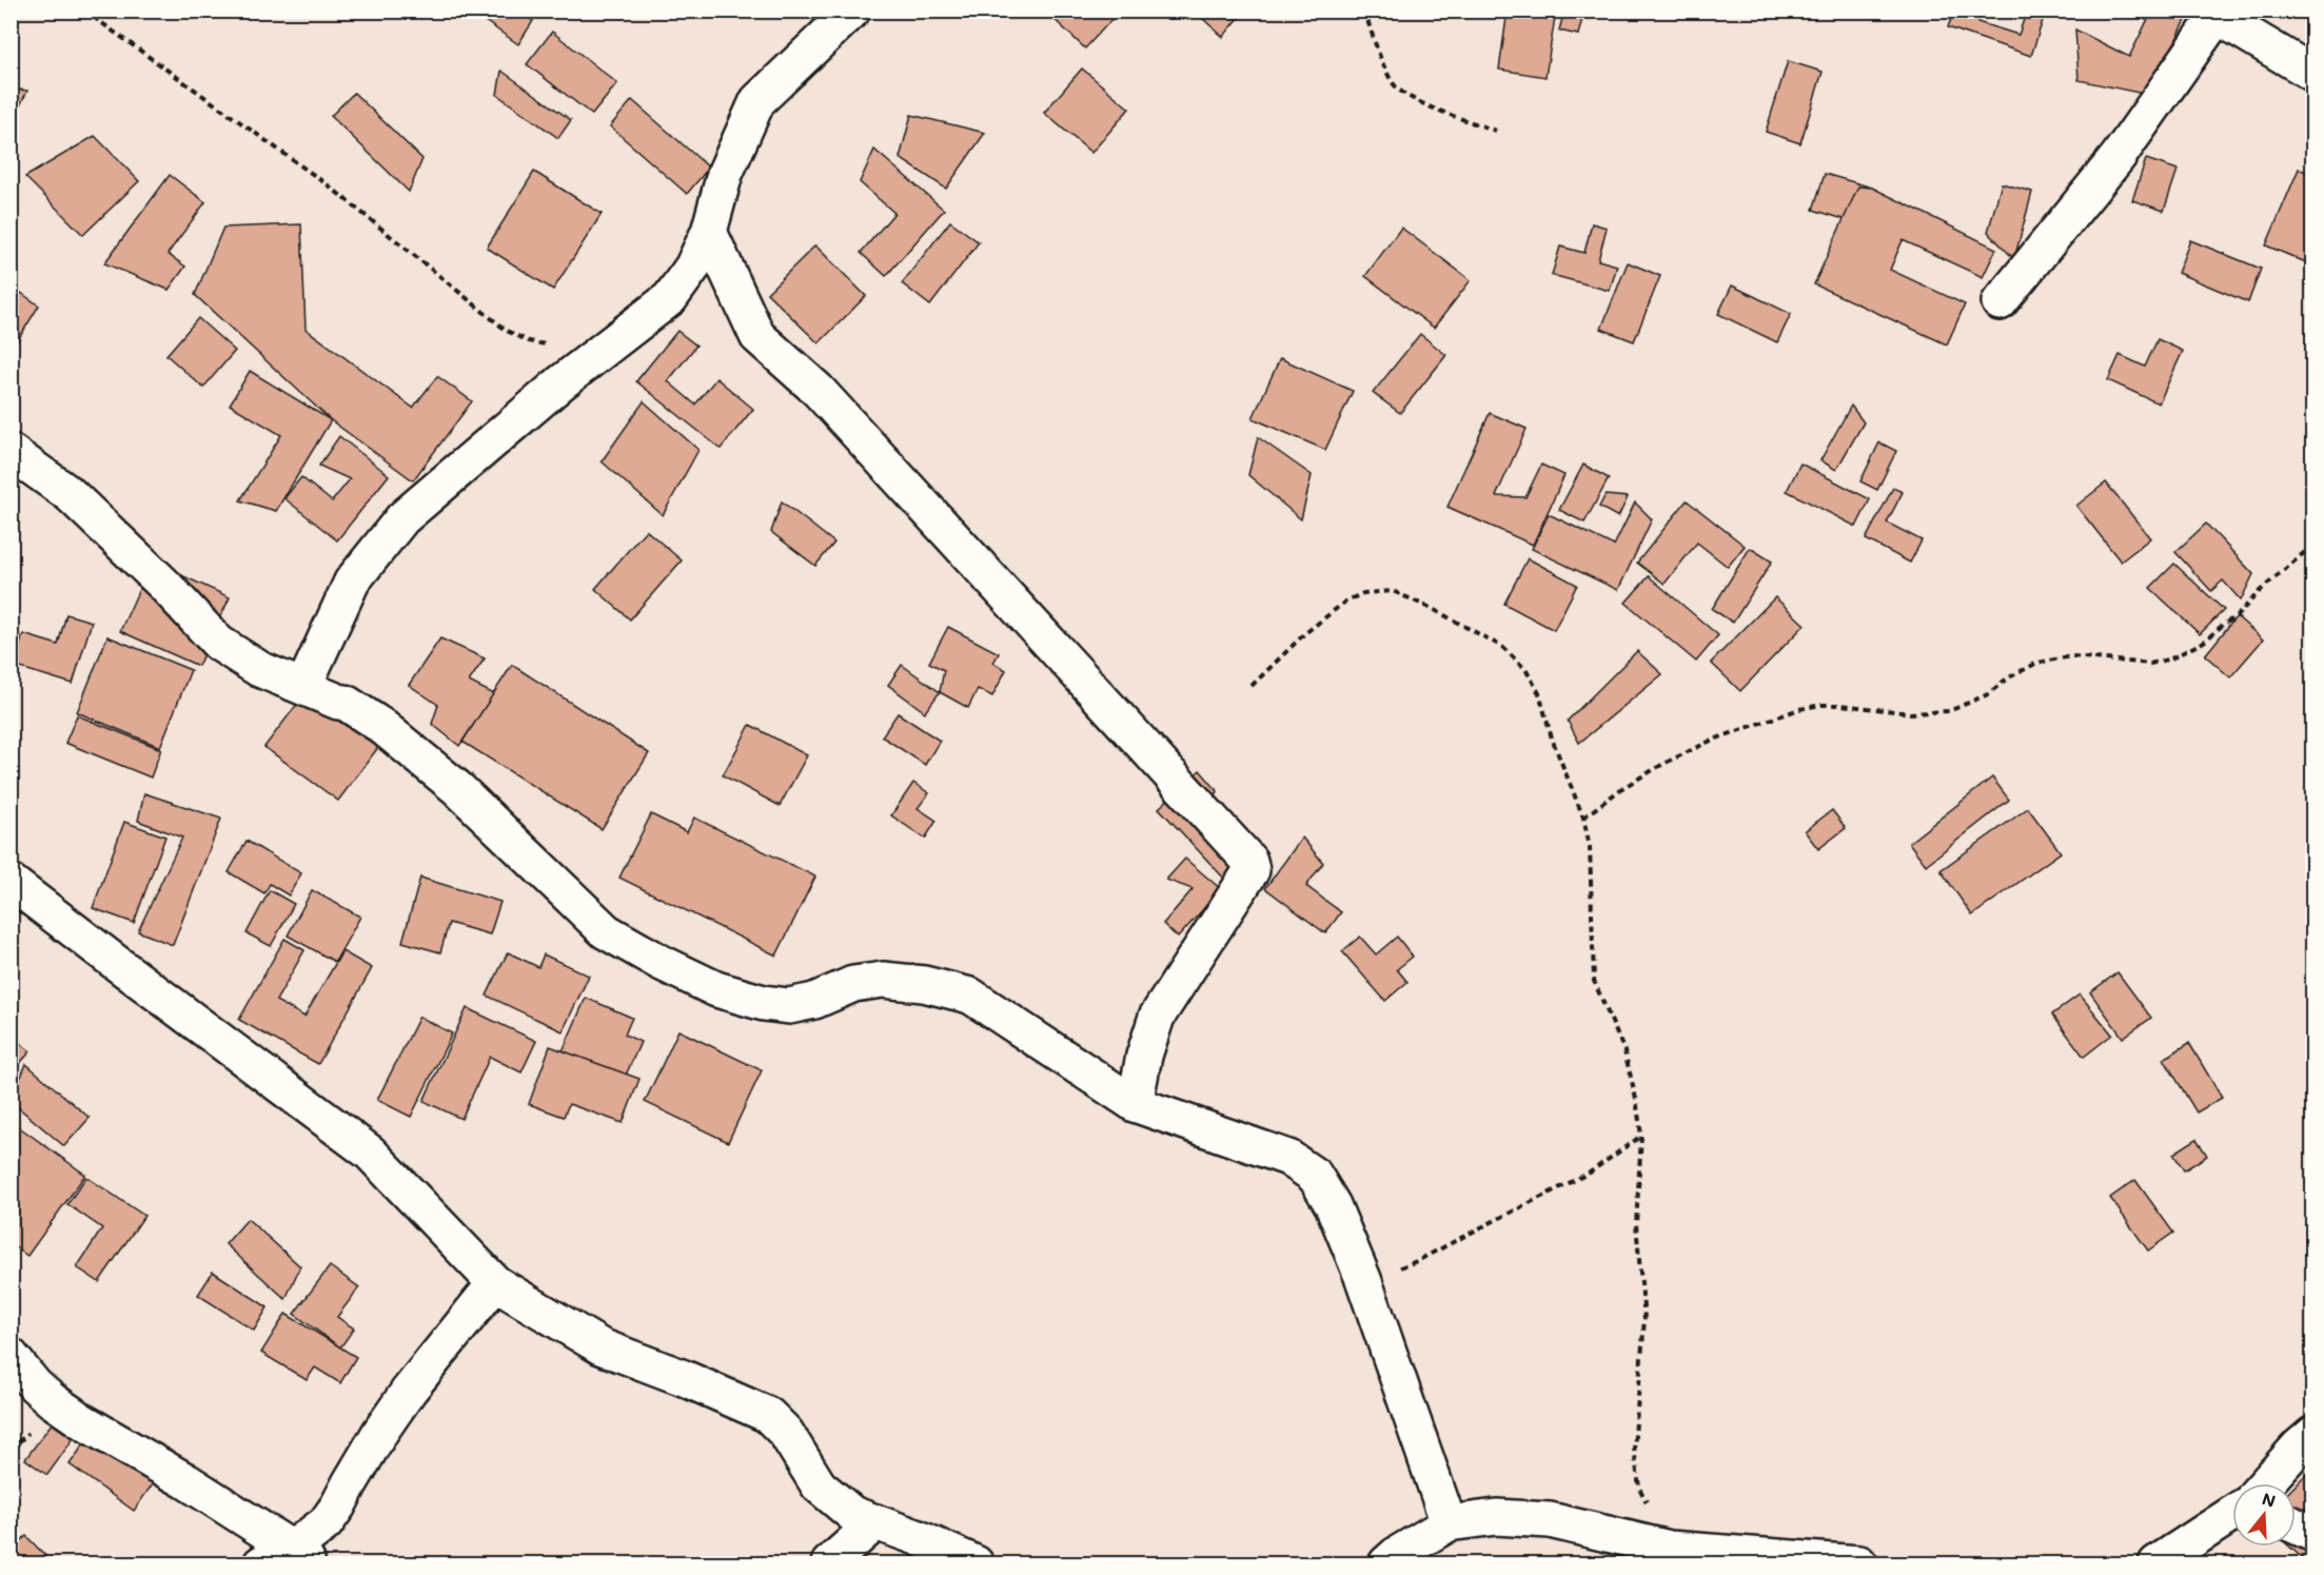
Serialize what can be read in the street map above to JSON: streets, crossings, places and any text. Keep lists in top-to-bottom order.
{
  "north": "top"
}
